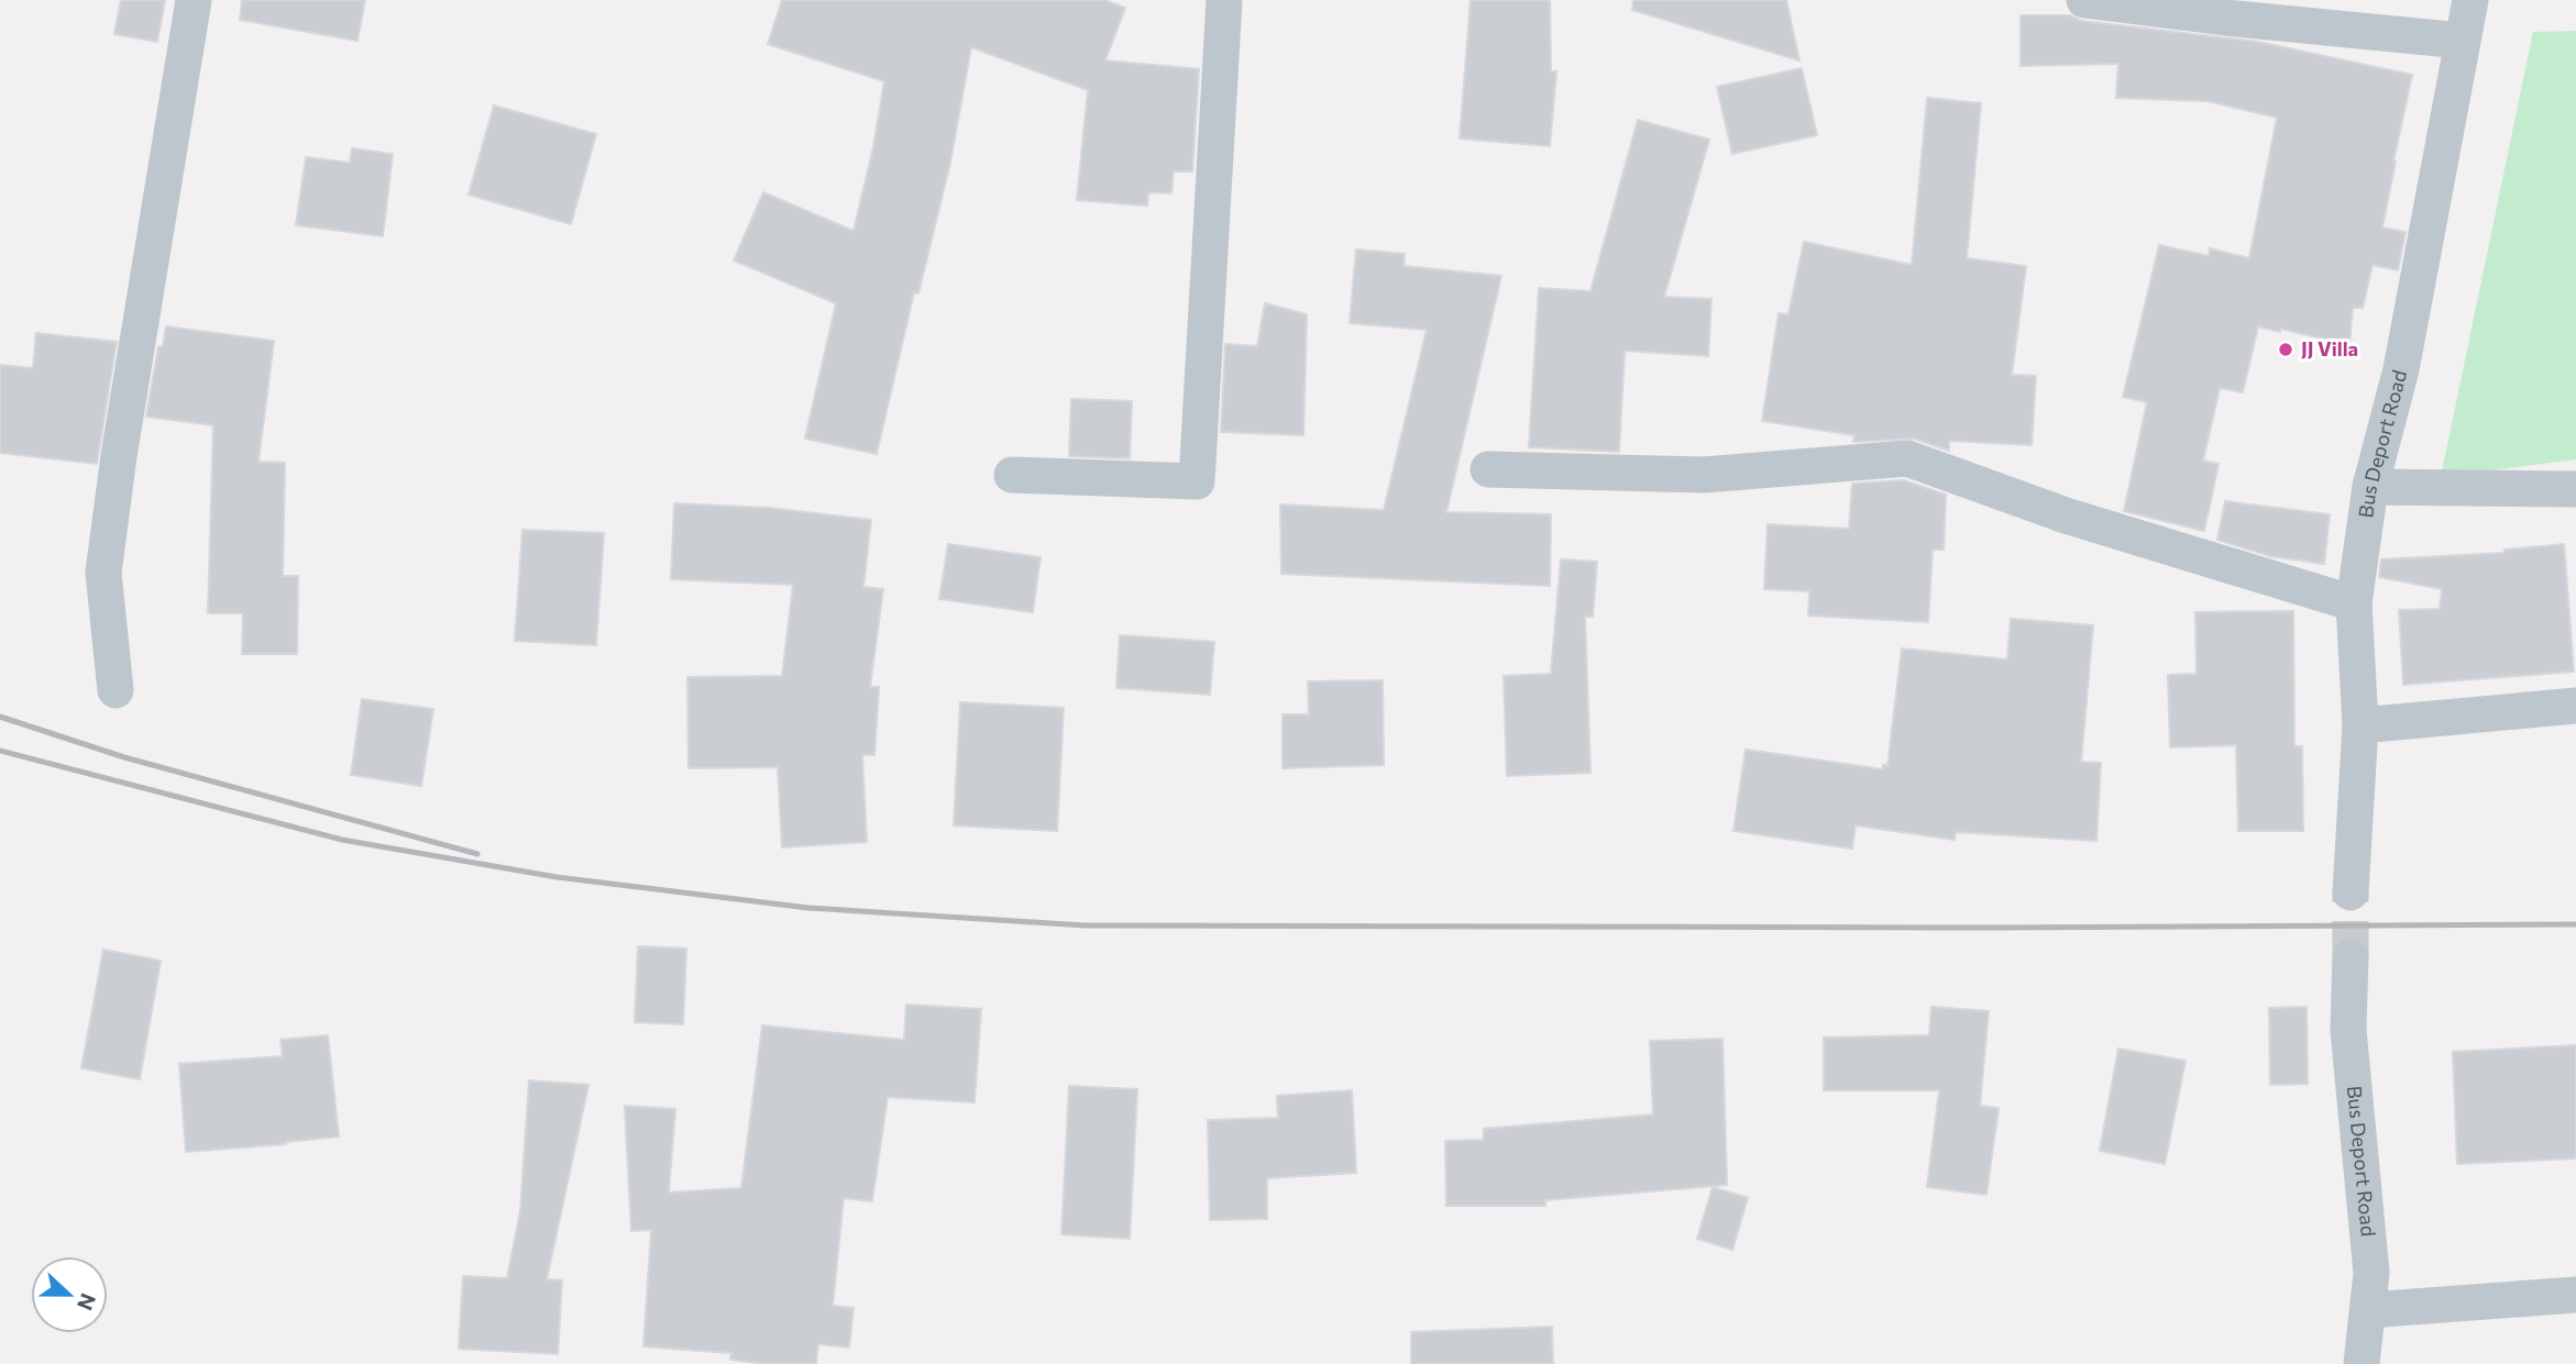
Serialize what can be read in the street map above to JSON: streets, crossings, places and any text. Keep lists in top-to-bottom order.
{
  "streets": {
    "street": ["Bus Deport Road"]
  },
  "places": ["JJ Villa"],
  "north": "right"
}
